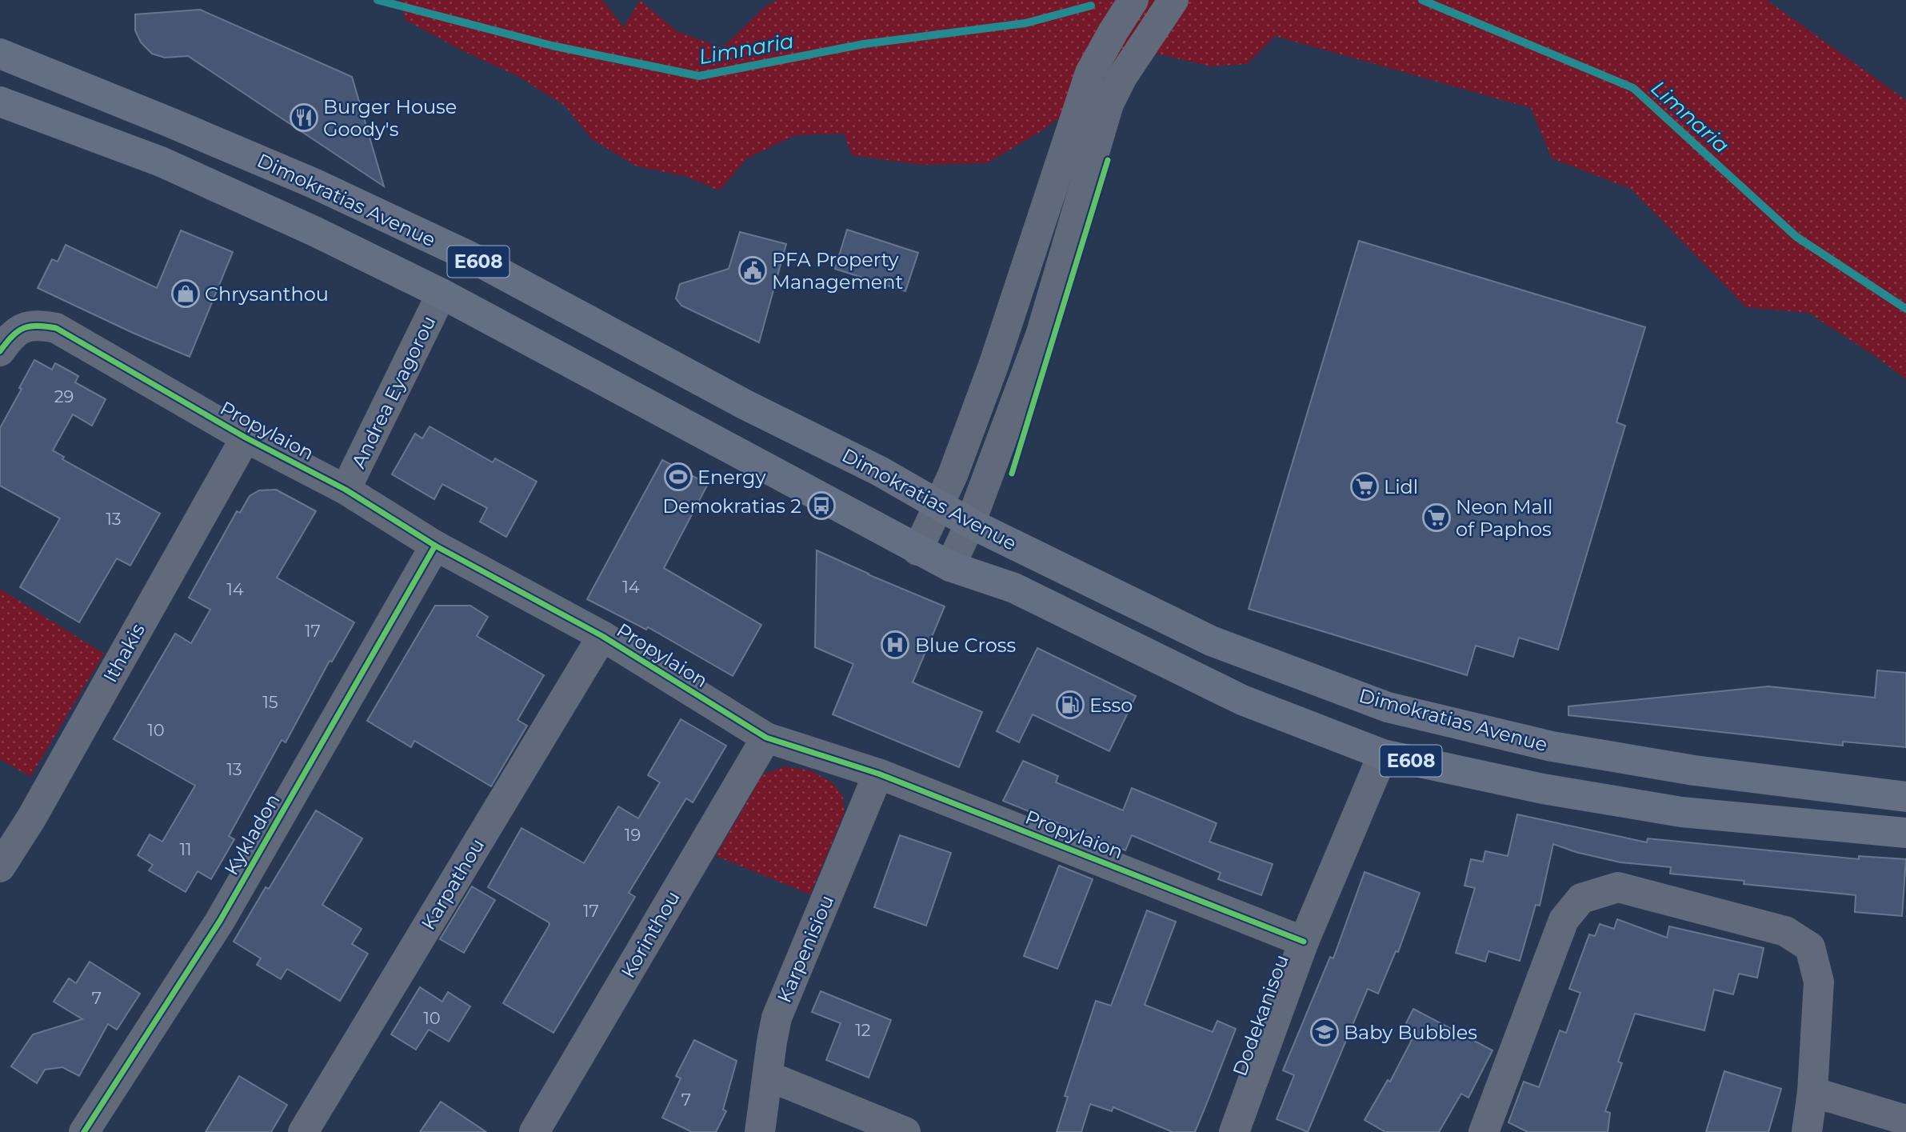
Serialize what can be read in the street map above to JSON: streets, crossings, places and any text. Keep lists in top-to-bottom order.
{
  "streets": {
    "highway": ["Dimokratias Avenue", "E608"],
    "street": [
      "Andrea Eyagorou",
      "Propylaion",
      "Ithakis",
      "Kykladon",
      "Karpathou",
      "Korinthou",
      "Karpenisiou",
      "Dodekanisou"
    ]
  },
  "crossings": [
    ["E608", "Andrea Eyagorou"],
    ["E608", "Dodekanisou"],
    ["Andrea Eyagorou", "Propylaion"],
    ["Propylaion", "Ithakis"],
    ["Propylaion", "Kykladon"],
    ["Propylaion", "Karpathou"],
    ["Propylaion", "Korinthou"],
    ["Propylaion", "Karpenisiou"],
    ["Propylaion", "Dodekanisou"]
  ],
  "water": ["Limnaria"],
  "places": {
    "restaurant": ["Burger House Goody's"],
    "public building": ["PFA Property Management"],
    "shop": ["Chrysanthou"],
    "sports": ["Energy"],
    "supermarket": ["Lidl", "Neon Mall of Paphos"],
    "bus stop": ["Demokratias 2"],
    "hospital": ["Blue Cross"],
    "fuel station": ["Esso"],
    "school or university": ["Baby Bubbles"]
  },
  "house_numbers": [
    "29",
    "13",
    "14",
    "14",
    "17",
    "15",
    "10",
    "13",
    "19",
    "11",
    "17",
    "7",
    "10",
    "12",
    "7"
  ]
}
